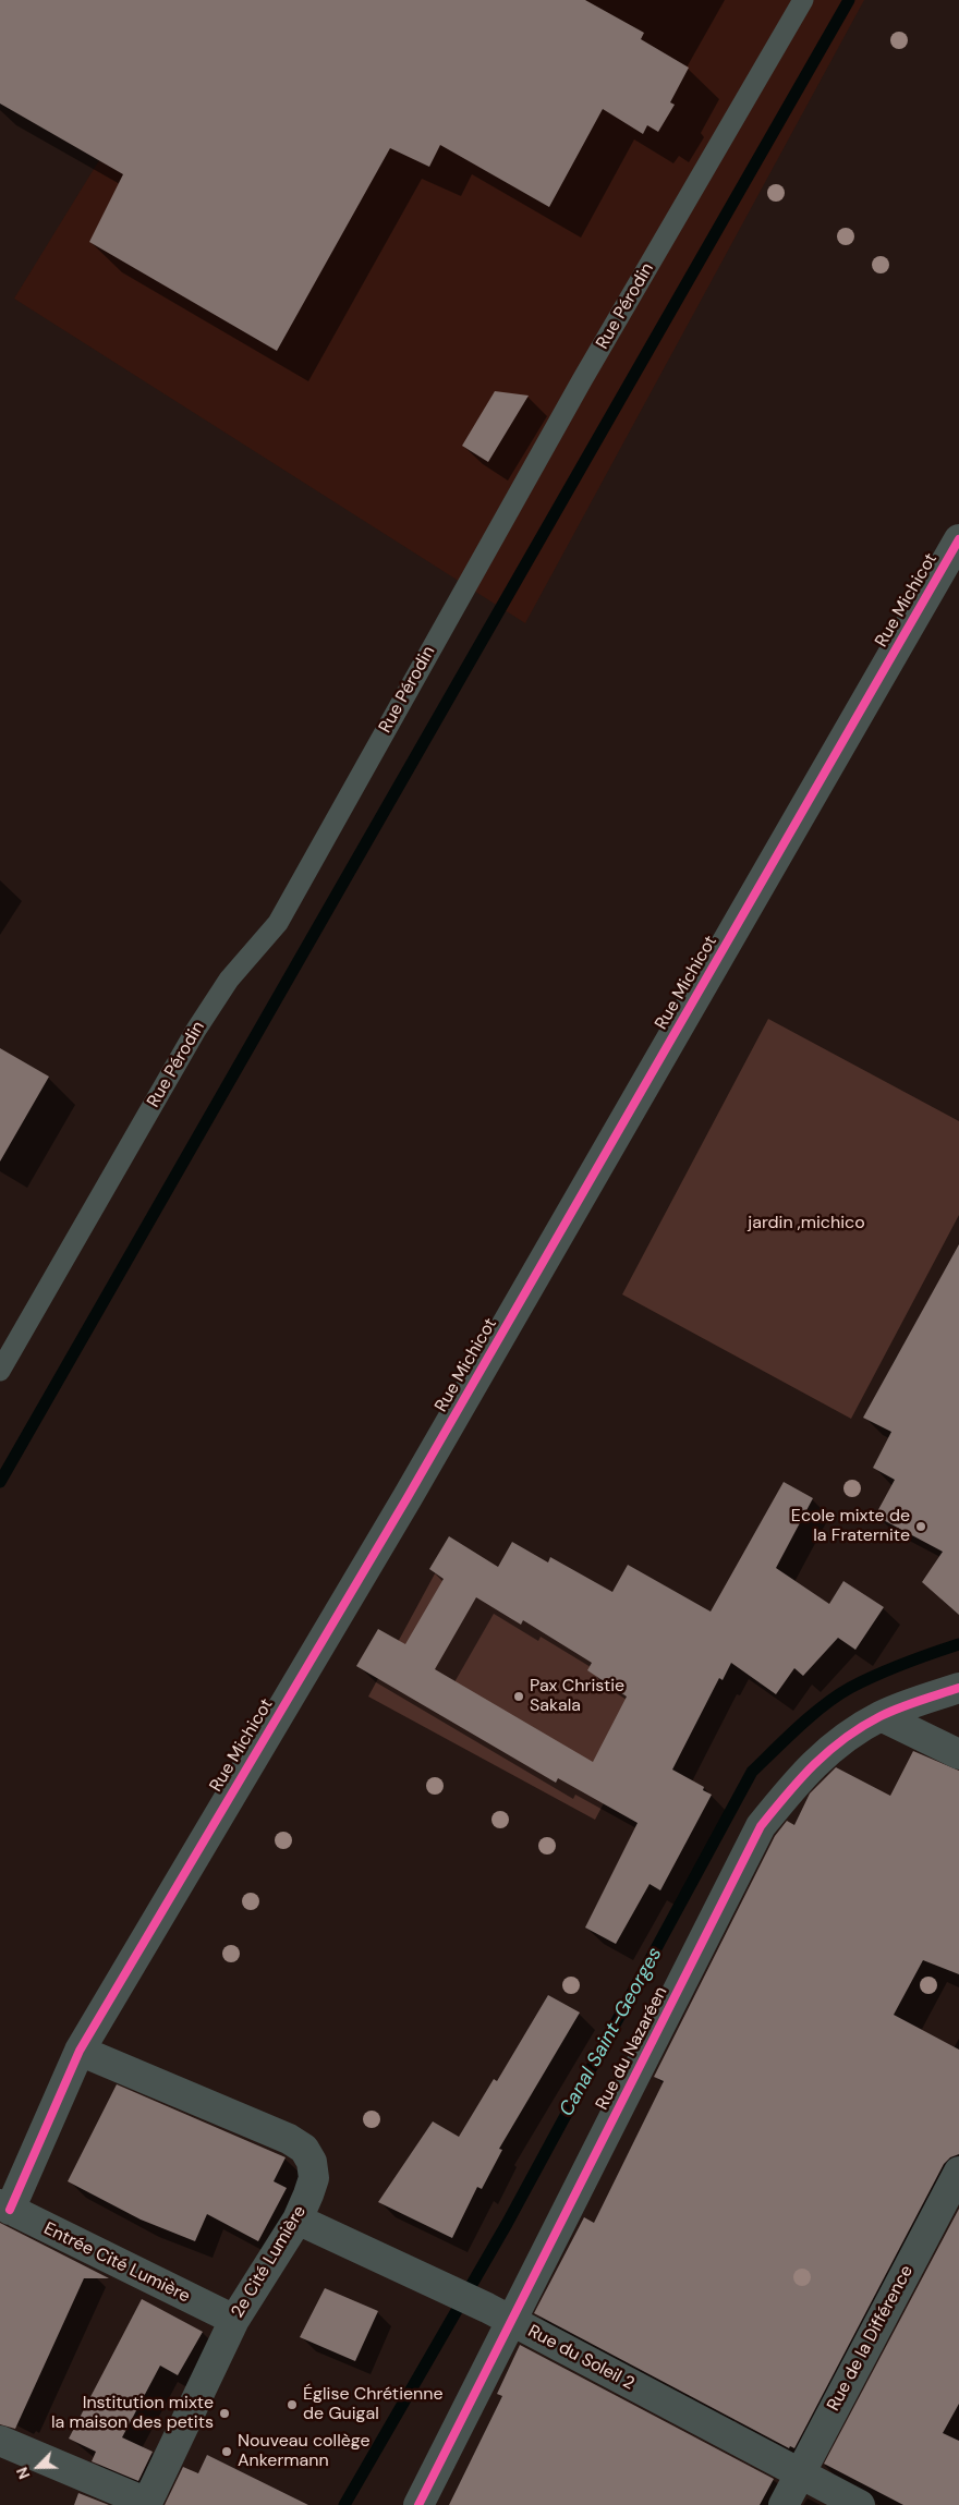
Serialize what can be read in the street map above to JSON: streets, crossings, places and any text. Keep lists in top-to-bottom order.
{
  "streets": {
    "street": [
      "Rue Michicot",
      "Rue du Nazaréen",
      "2e Cité Lumière",
      "Entrée Cité Lumière",
      "Rue de la Différence",
      "Rue du Soleil 2"
    ],
    "lane": ["Rue Pérodin"]
  },
  "crossings": [
    ["Rue Michicot", "2e Cité Lumière"],
    ["Rue Michicot", "Entrée Cité Lumière"],
    ["Rue du Nazaréen", "Rue du Soleil 2"],
    ["2e Cité Lumière", "Entrée Cité Lumière"],
    ["2e Cité Lumière", "Rue du Soleil 2"],
    ["Rue de la Différence", "Rue du Soleil 2"]
  ],
  "water": ["Canal Saint-Georges"],
  "parks": ["jardin ,michico"],
  "places": [
    "Ecole mixte de la Fraternite",
    "Pax Christie Sakala",
    "Église Chrétienne de Guigal",
    "Institution mixte la maison des petits",
    "Nouveau collège Ankermann"
  ],
  "north": "bottom left"
}
